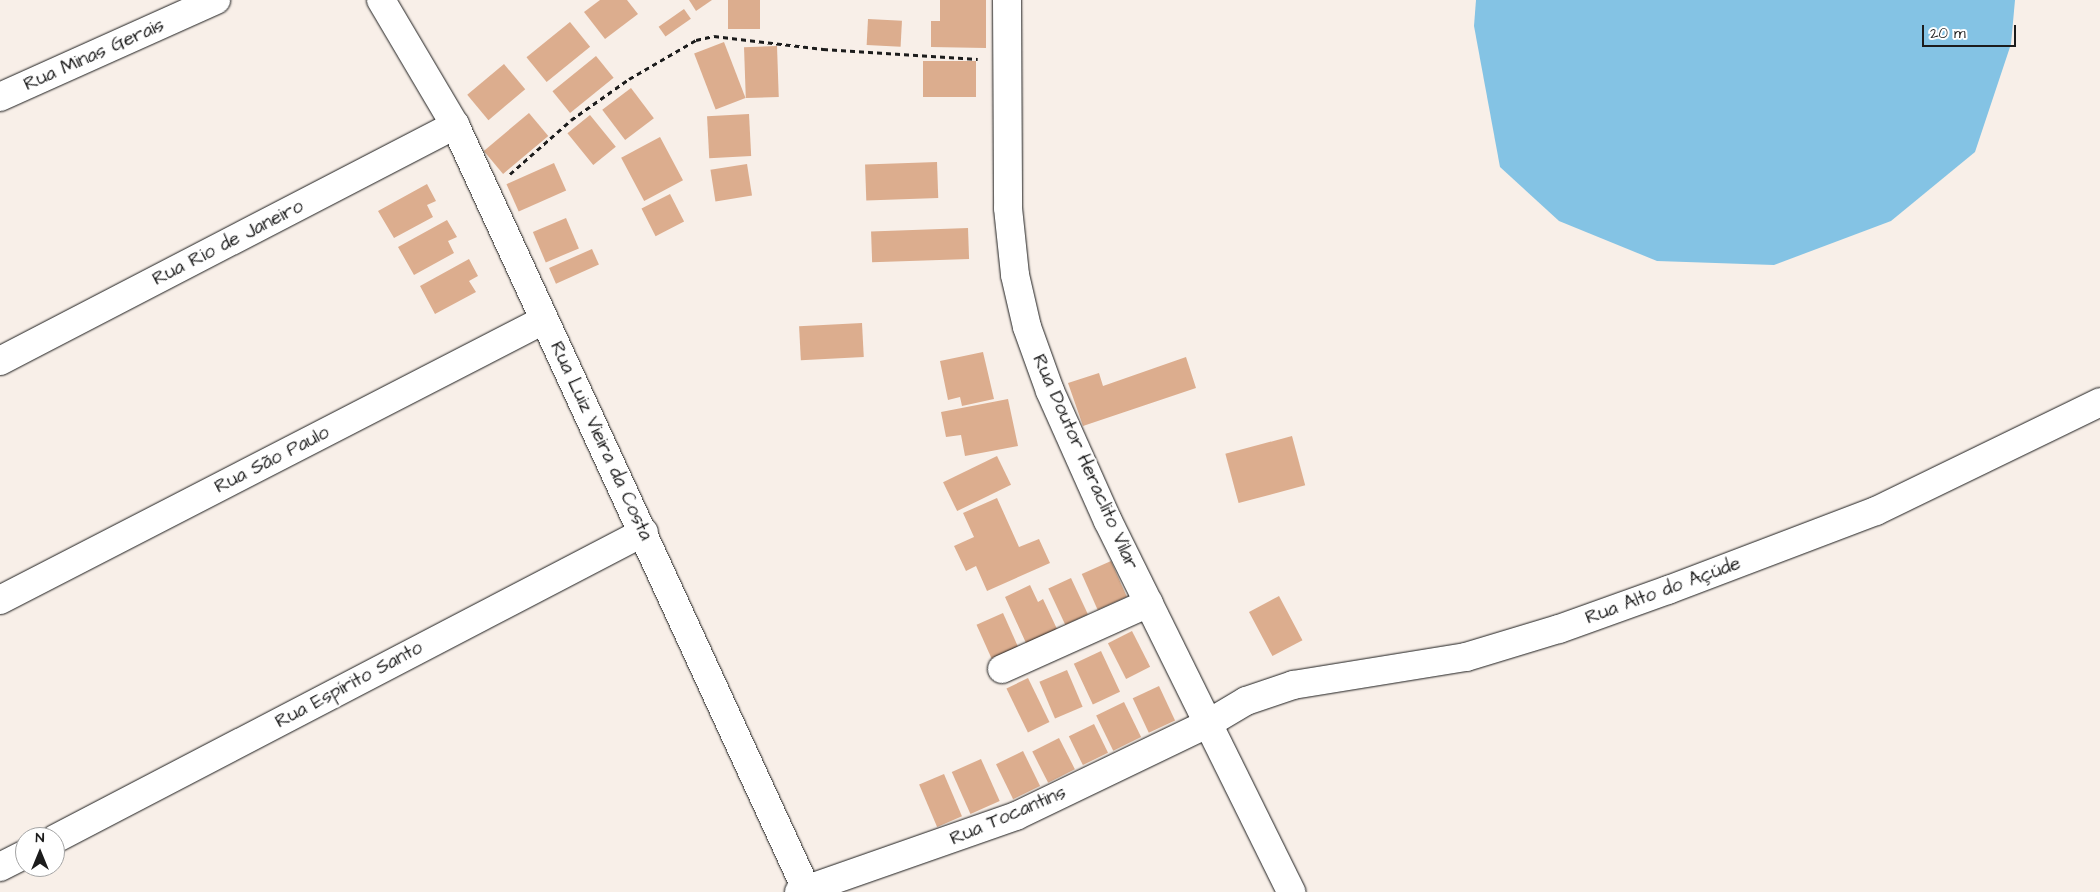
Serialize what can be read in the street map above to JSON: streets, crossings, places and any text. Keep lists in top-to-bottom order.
{
  "streets": {
    "street": [
      "Rua Minas Gerais",
      "Rua Rio de Janeiro",
      "Rua Luiz Vieira da Costa",
      "Rua São Paulo",
      "Rua Doutor Heraclito Vilar",
      "Rua Alto do Açúde",
      "Rua Espírito Santo",
      "Rua Tocantins"
    ]
  },
  "crossings": [
    ["Rua Rio de Janeiro", "Rua Luiz Vieira da Costa"],
    ["Rua Luiz Vieira da Costa", "Rua São Paulo"],
    ["Rua Luiz Vieira da Costa", "Rua Espírito Santo"],
    ["Rua Luiz Vieira da Costa", "Rua Tocantins"],
    ["Rua Doutor Heraclito Vilar", "Rua Alto do Açúde"],
    ["Rua Doutor Heraclito Vilar", "Rua Tocantins"],
    ["Rua Alto do Açúde", "Rua Tocantins"]
  ],
  "scale_bar": "20 m",
  "north": "top"
}
